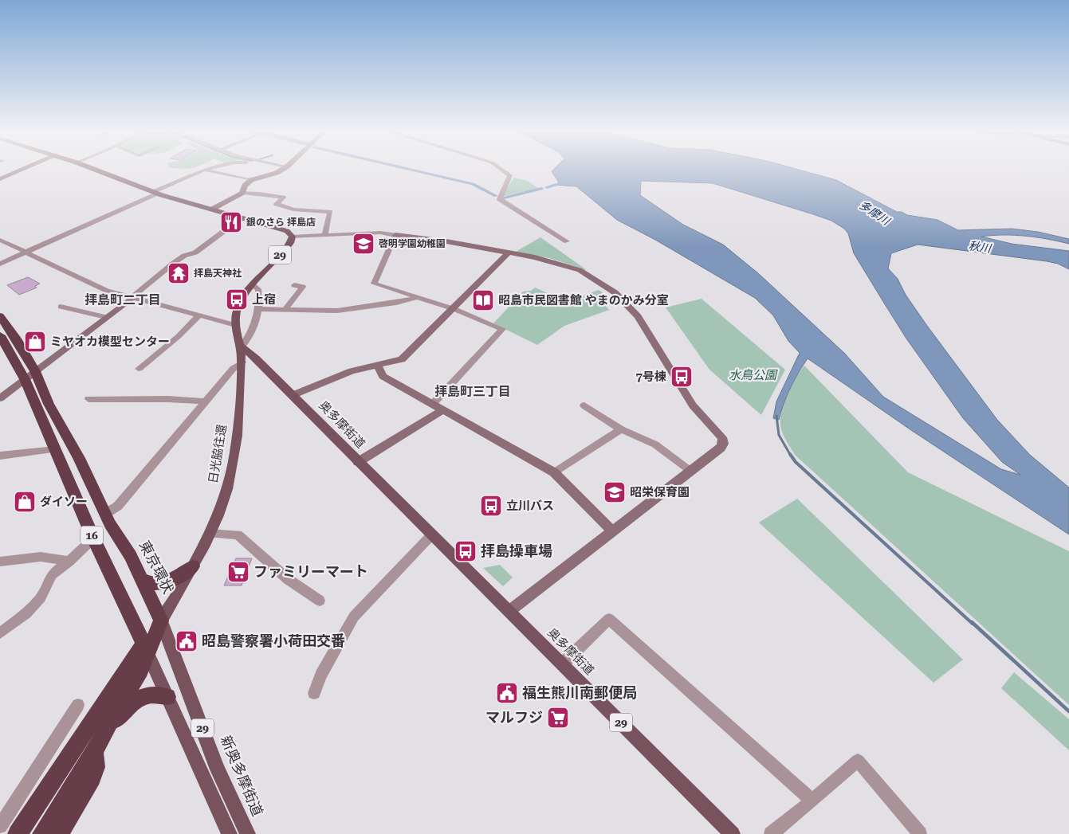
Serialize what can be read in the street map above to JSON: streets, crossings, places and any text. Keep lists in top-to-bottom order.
{
  "streets": {
    "highway": ["16", "東京環状"],
    "main road": [
      "29",
      "奥多摩街道",
      "日光脇往還",
      "新奥多摩街道"
    ]
  },
  "crossings": [
    ["29", "奥多摩街道"],
    ["29", "日光脇往還"],
    ["29", "東京環状"],
    ["奥多摩街道", "日光脇往還"],
    ["日光脇往還", "東京環状"],
    ["日光脇往還", "新奥多摩街道"],
    ["東京環状", "新奥多摩街道"]
  ],
  "districts": ["拝島町二丁目", "拝島町三丁目"],
  "water": ["多摩川", "秋川"],
  "parks": ["水鳥公園"],
  "places": {
    "restaurant": ["銀のさら 拝島店"],
    "school or university": ["啓明学園幼稚園", "昭栄保育園"],
    "temple": ["拝島天神社"],
    "bus stop": [
      "上宿",
      "7号棟",
      "立川バス",
      "拝島操車場"
    ],
    "library": ["昭島市民図書館 やまのかみ分室"],
    "shop": ["ミヤオカ模型センター", "ダイソー"],
    "supermarket": ["ファミリーマート", "マルフジ"],
    "public building": ["昭島警察署小荷田交番", "福生熊川南郵便局"]
  }
}
